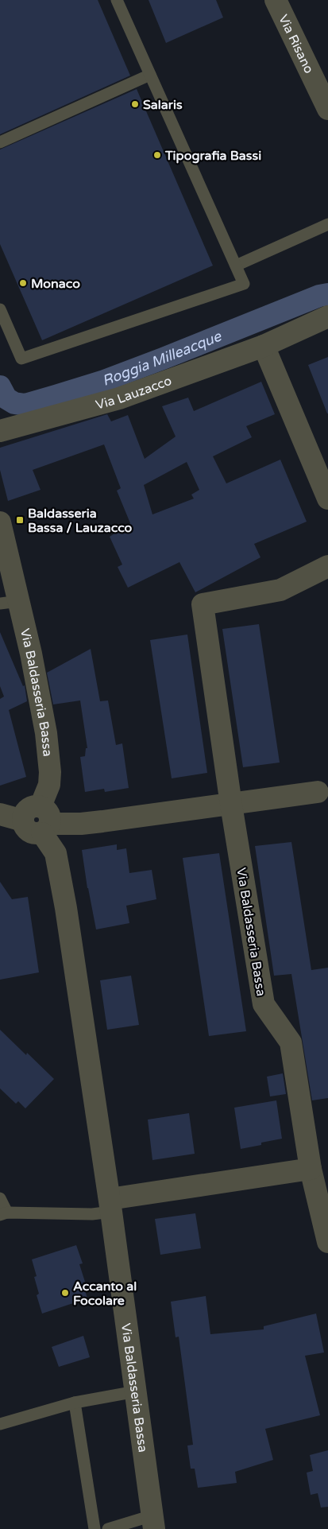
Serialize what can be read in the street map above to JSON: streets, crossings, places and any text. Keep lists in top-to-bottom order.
{
  "streets": {
    "street": ["Via Risano", "Via Lauzacco", "Via Baldasseria Bassa"]
  },
  "water": ["Roggia Milleacque"],
  "places": {
    "other": [
      "Salaris",
      "Tipografia Bassi",
      "Monaco",
      "Accanto al Focolare"
    ],
    "transit": ["Baldasseria Bassa / Lauzacco"]
  }
}
